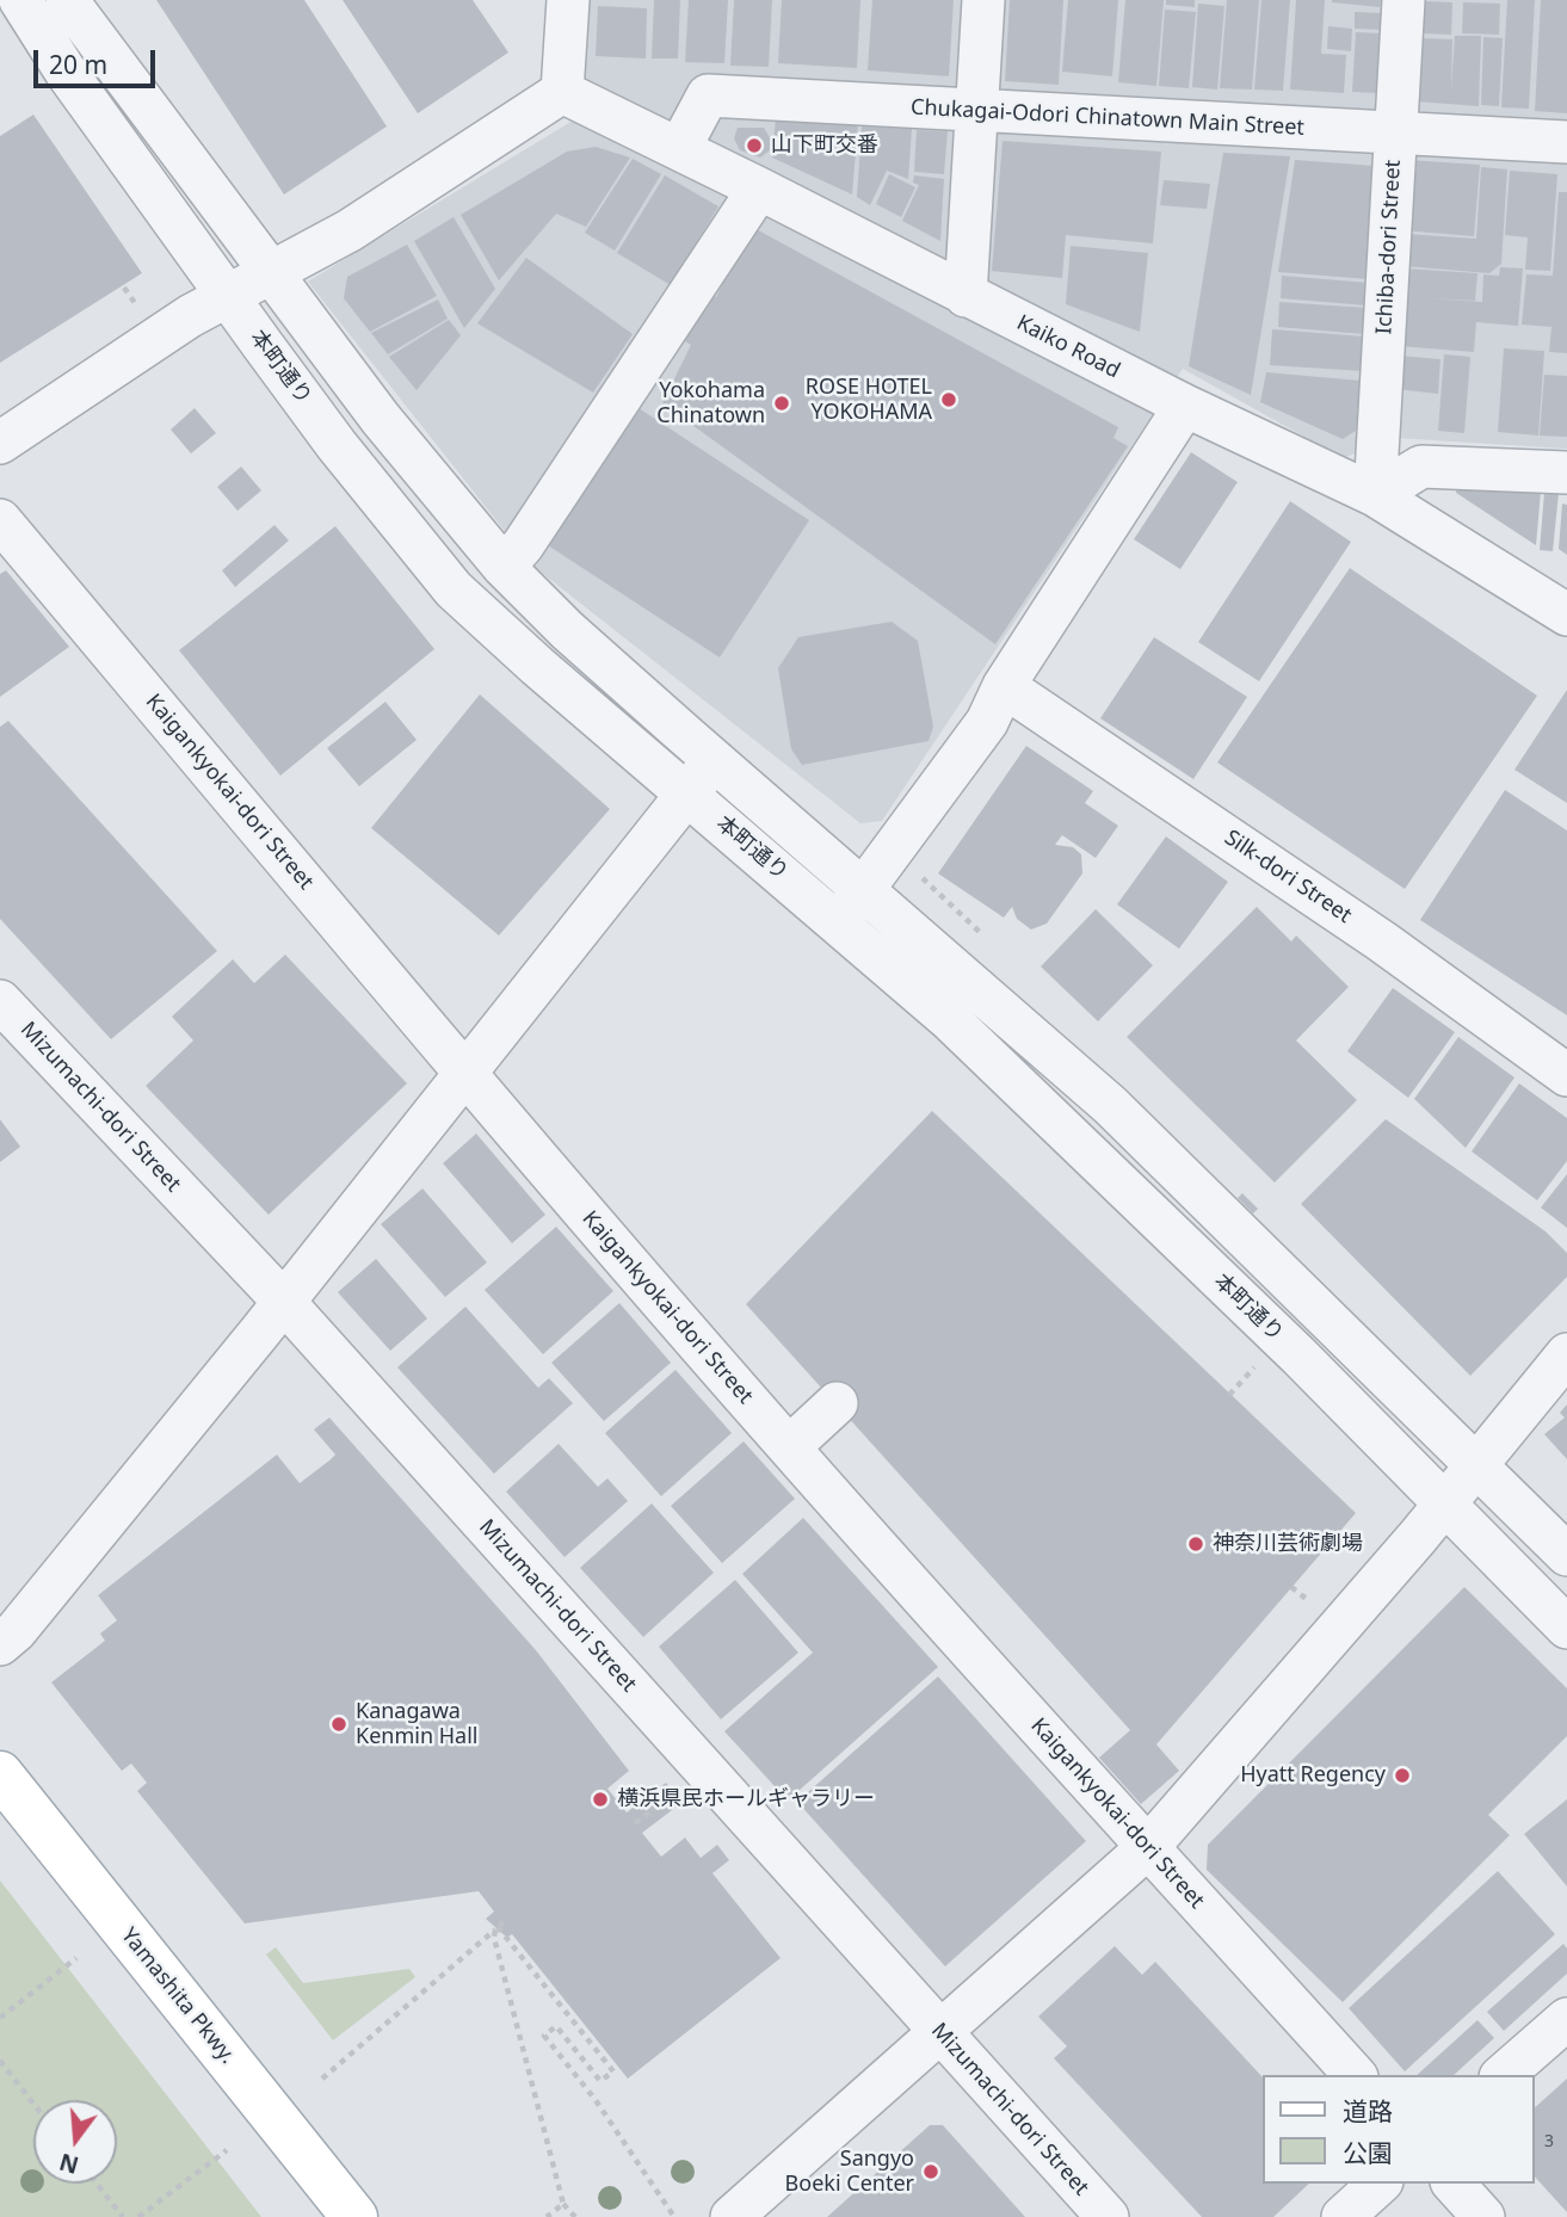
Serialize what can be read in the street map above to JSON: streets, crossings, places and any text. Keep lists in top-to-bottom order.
{
  "streets": {
    "main road": ["Yamashita Pkwy."],
    "street": [
      "Chukagai-Odori Chinatown Main Street",
      "Ichiba-dori Street",
      "Kaiko Road",
      "本町通り",
      "Kaigankyokai-dori Street",
      "Silk-dori Street",
      "Mizumachi-dori Street"
    ]
  },
  "crossings": [
    ["Chukagai-Odori Chinatown Main Street", "Ichiba-dori Street"],
    ["Chukagai-Odori Chinatown Main Street", "Kaiko Road"],
    ["Ichiba-dori Street", "Kaiko Road"]
  ],
  "places": [
    "山下町交番",
    "ROSE HOTEL YOKOHAMA",
    "Yokohama Chinatown",
    "神奈川芸術劇場",
    "Kanagawa Kenmin Hall",
    "Hyatt Regency",
    "横浜県民ホールギャラリー",
    "Sangyo Boeki Center"
  ],
  "house_numbers": ["3"],
  "legend": ["道路", "公園"],
  "scale_bar": "20 m",
  "north": "bottom"
}
